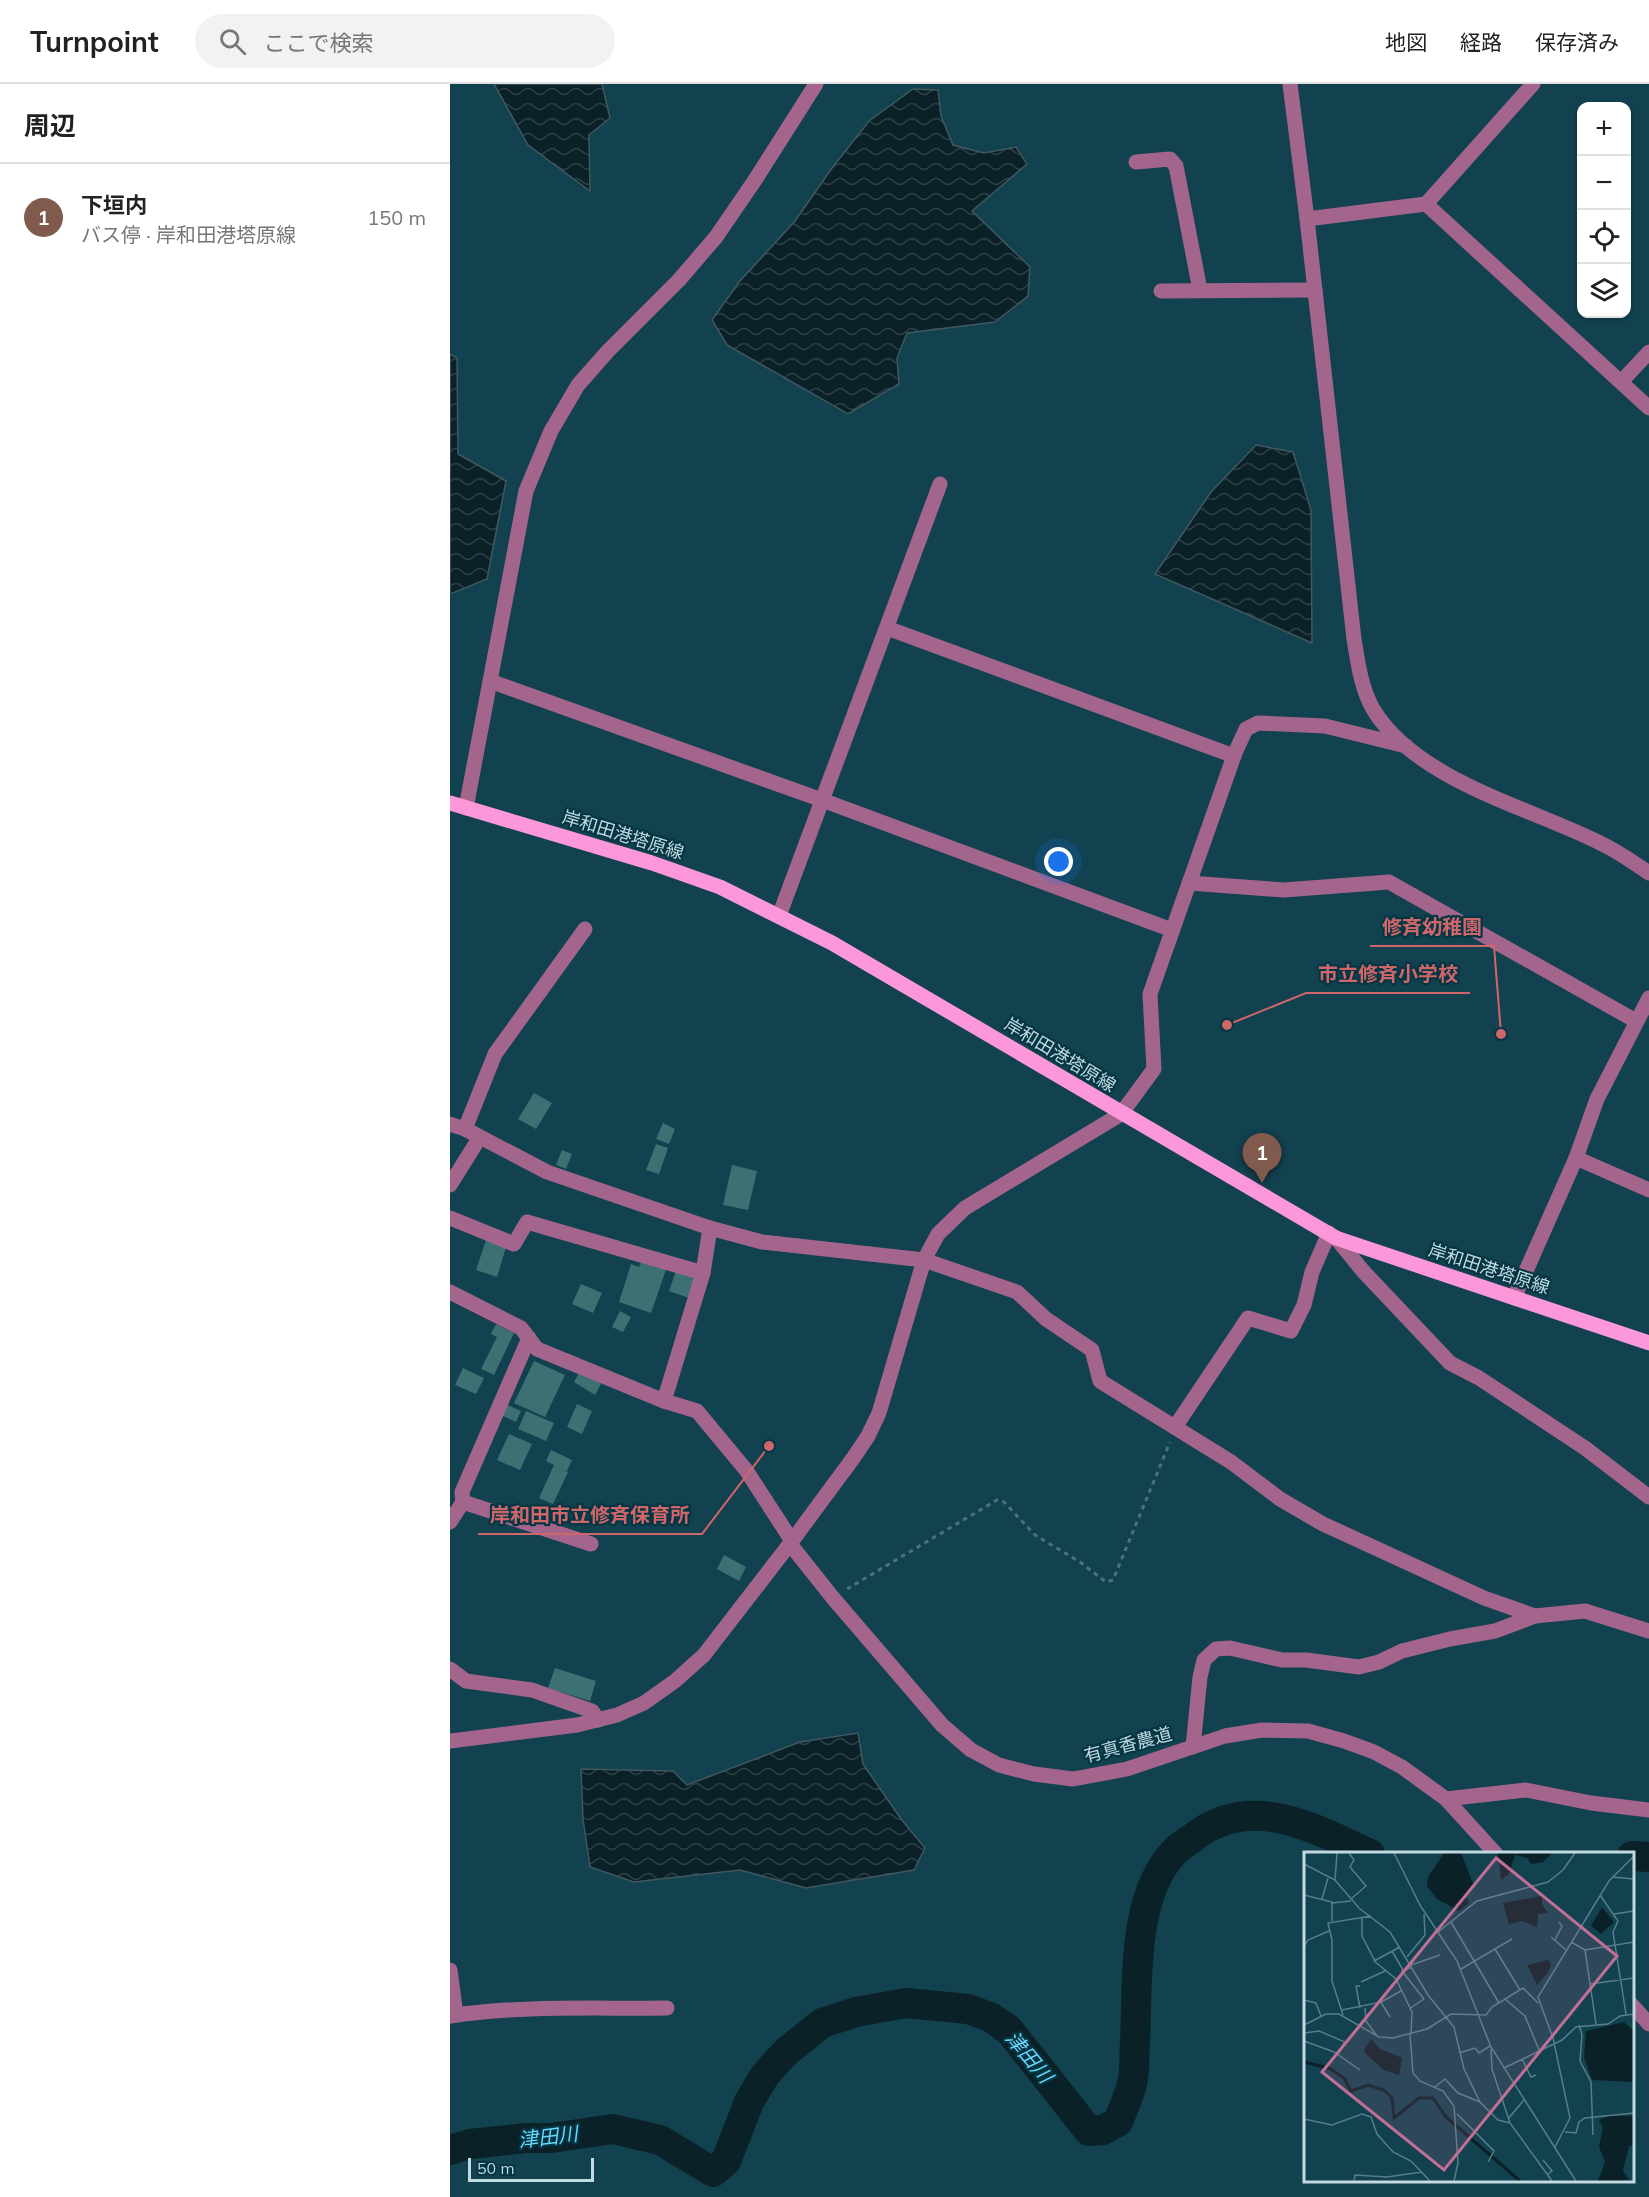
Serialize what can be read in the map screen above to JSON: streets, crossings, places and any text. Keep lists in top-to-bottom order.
{
  "streets": {
    "main road": ["岸和田港塔原線"],
    "street": ["有真香農道"]
  },
  "water": ["津田川"],
  "places": ["市立修斉小学校", "修斉幼稚園", "岸和田市立修斉保育所"],
  "scale_bar": "50 m",
  "page": {
    "header": "Turnpoint",
    "search": "ここで検索",
    "nav": ["地図", "経路", "保存済み"],
    "heading": "周辺",
    "map_buttons": ["+", "−"],
    "list": [
      {
        "mark": "1",
        "name": "下垣内",
        "note": "バス停 · 岸和田港塔原線",
        "value": "150 m"
      }
    ],
    "pins": "1",
    "scale": "50 m"
  }
}
